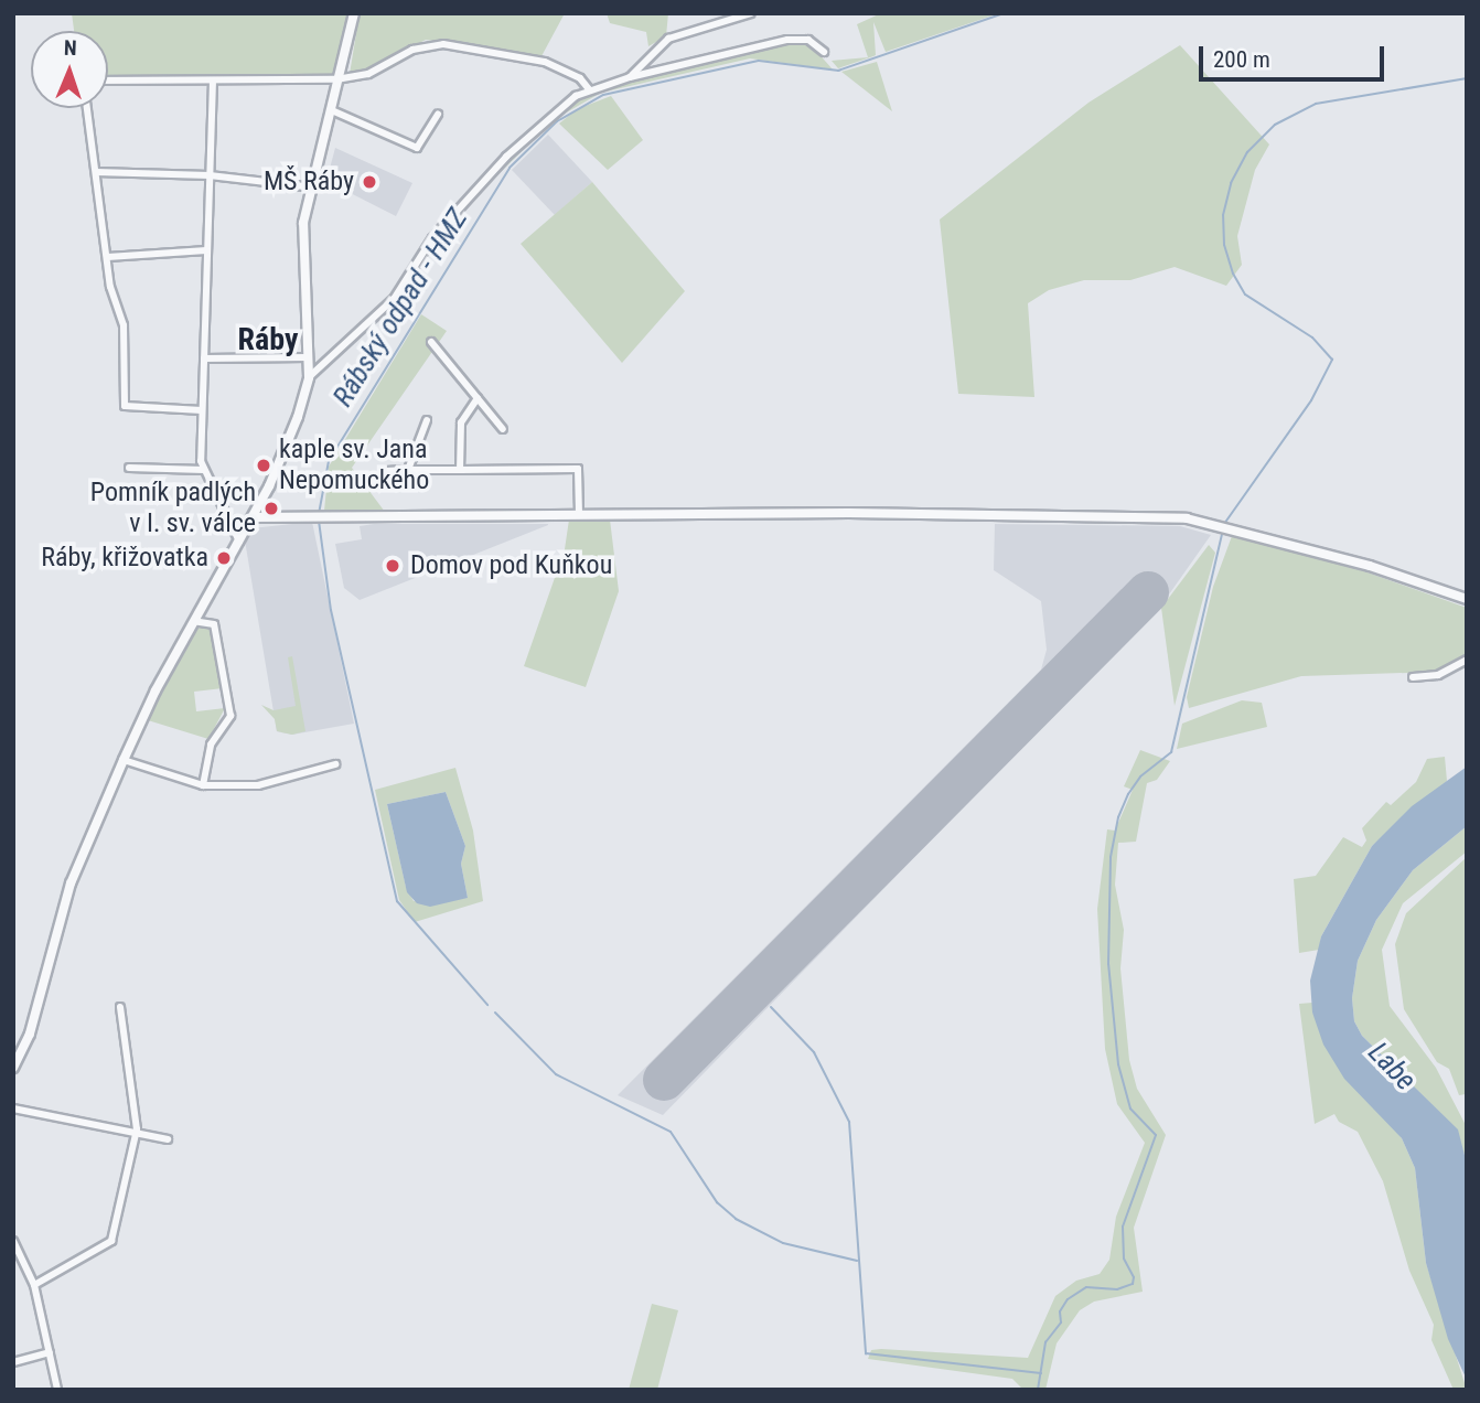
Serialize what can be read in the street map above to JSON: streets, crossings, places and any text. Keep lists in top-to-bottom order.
{
  "districts": ["Ráby"],
  "water": ["Rábský odpad - HMZ", "Labe"],
  "places": [
    "MŠ Ráby",
    "kaple sv. Jana Nepomuckého",
    "Pomník padlých v I. sv. válce",
    "Ráby, křižovatka",
    "Domov pod Kuňkou"
  ],
  "scale_bar": "200 m",
  "north": "top"
}
